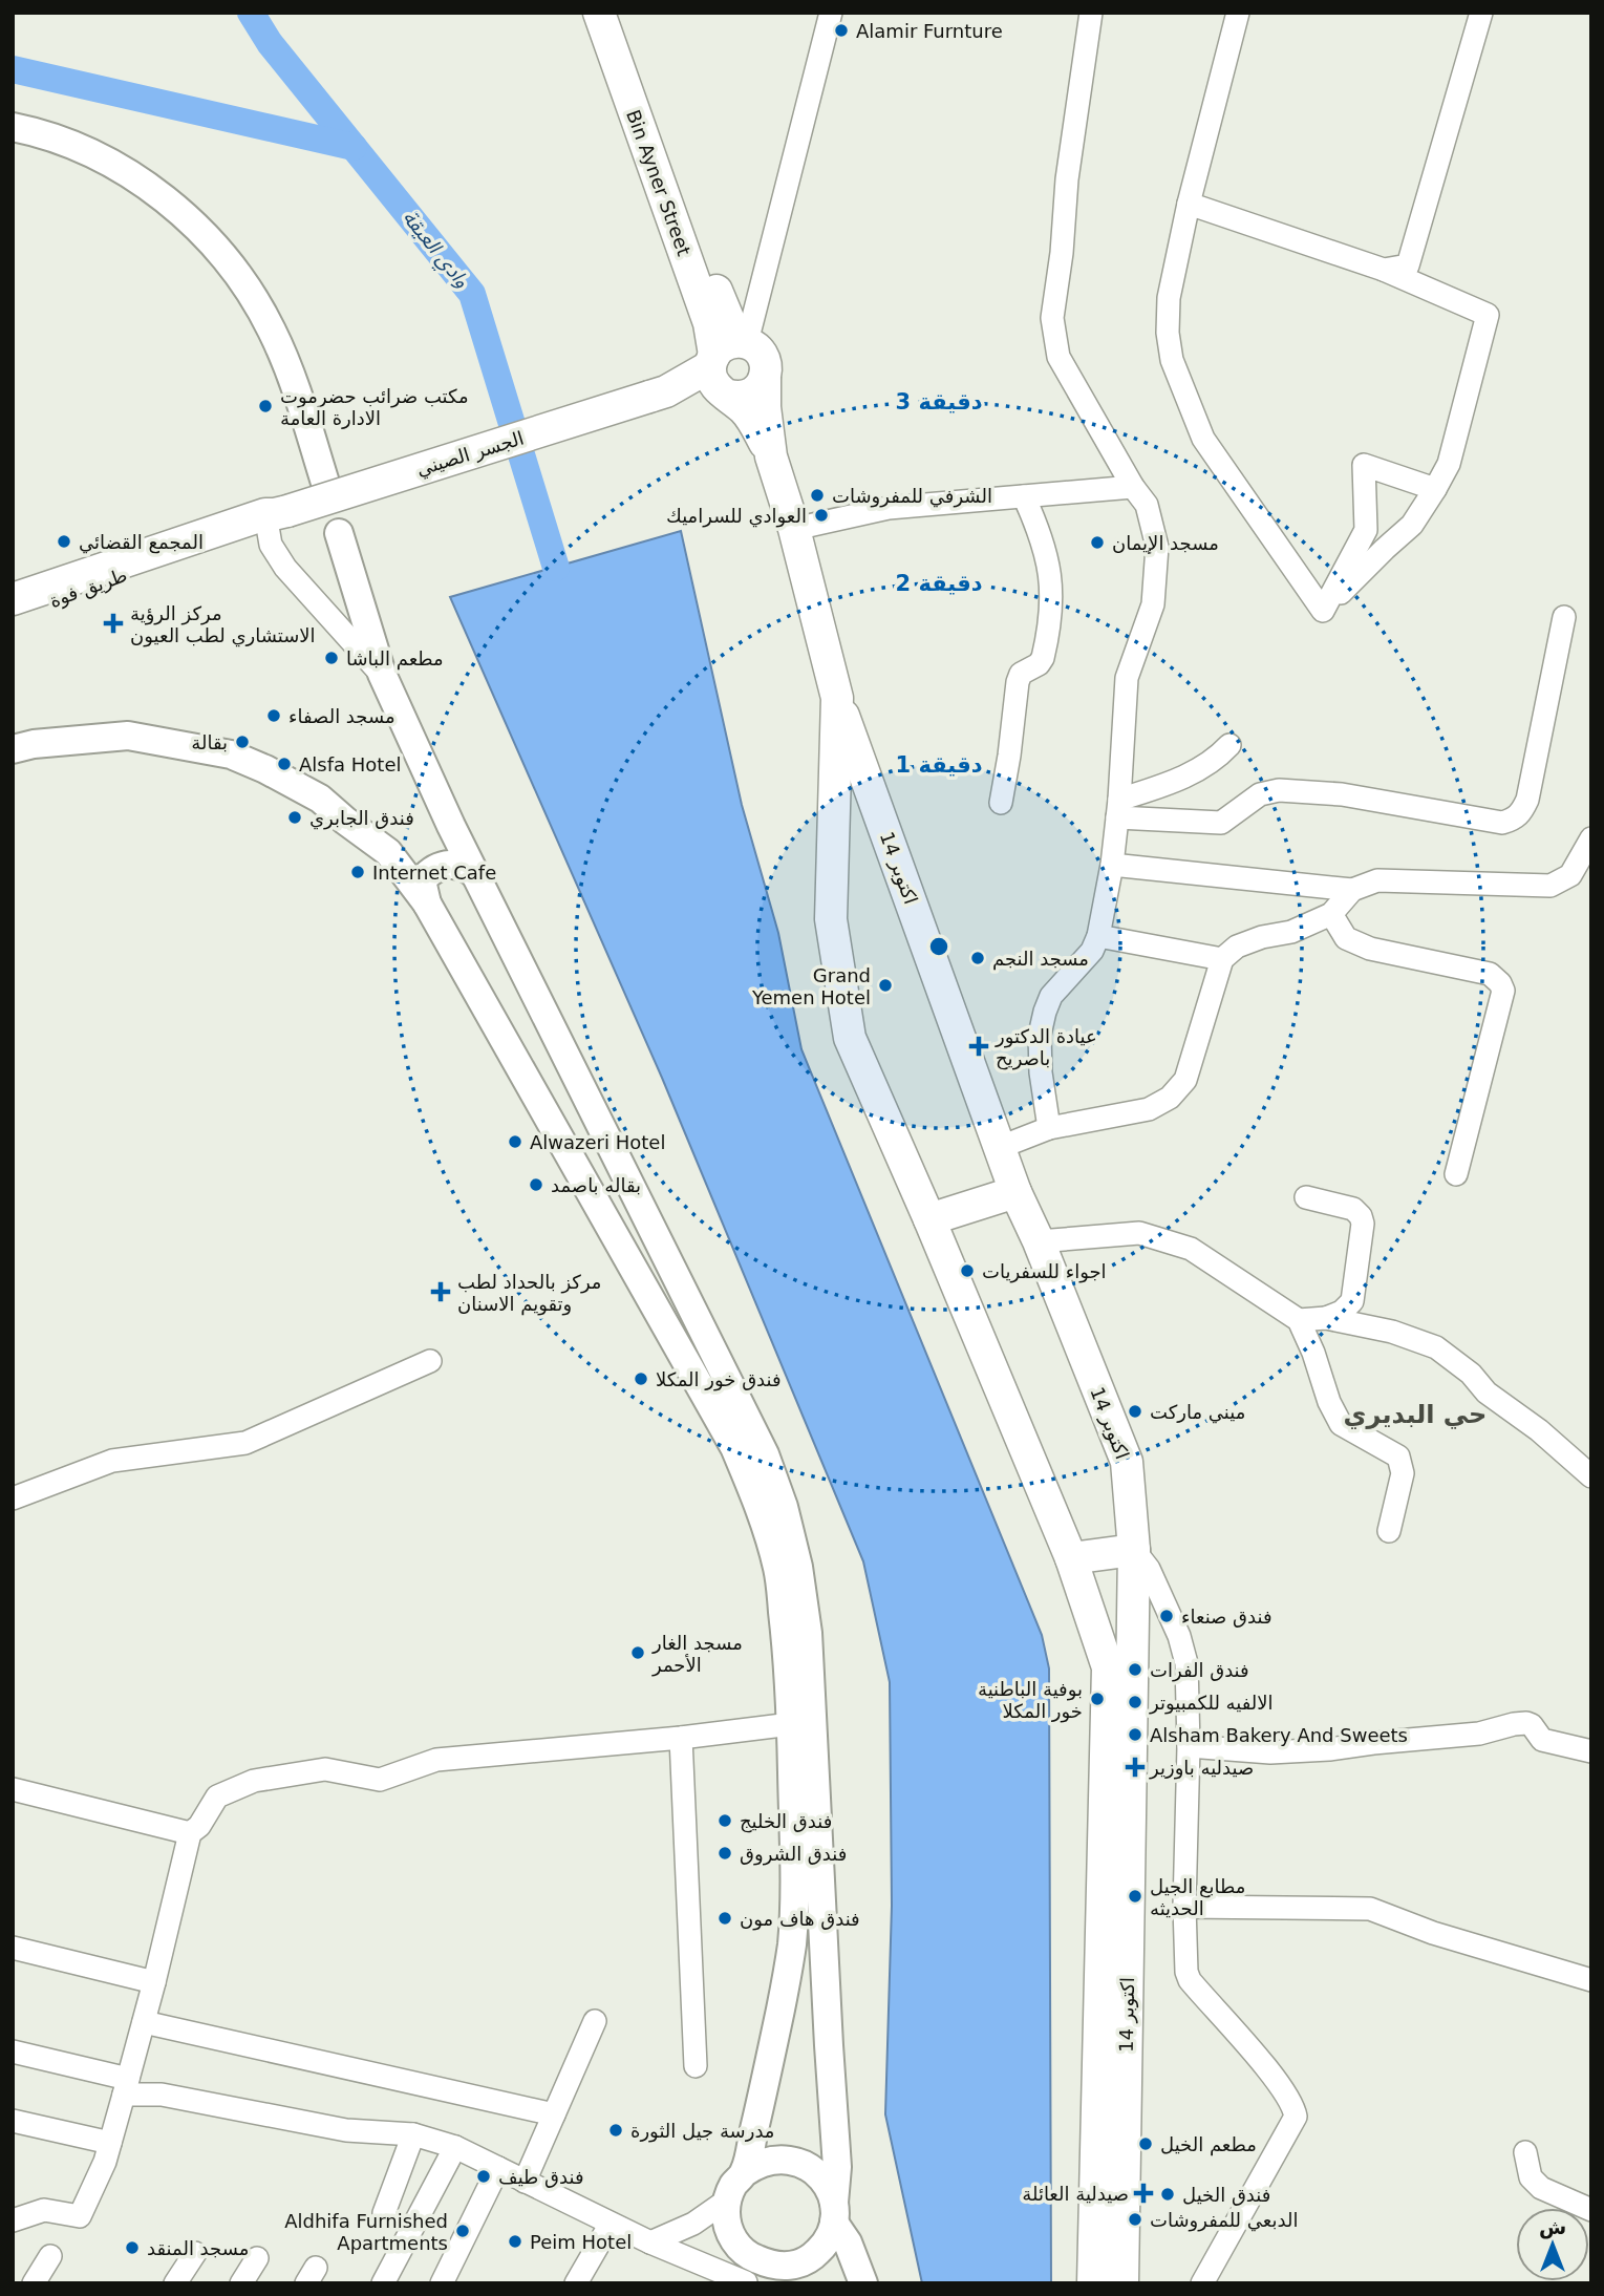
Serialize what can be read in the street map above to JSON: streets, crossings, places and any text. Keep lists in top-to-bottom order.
{
  "streets": {
    "highway": [
      "Bin Ayner Street",
      "الجسر الصيني",
      "طريق فوة",
      "14 اكتوبر"
    ]
  },
  "crossings": [
    ["Bin Ayner Street", "الجسر الصيني"],
    ["الجسر الصيني", "طريق فوة"]
  ],
  "districts": ["حي البديري"],
  "water": ["وادي العيقة"],
  "places": {
    "other": [
      "Alamir Furnture",
      "مكتب ضرائب حضرموت الادارة العامة",
      "الشرفي للمفروشات",
      "العوادي للسراميك",
      "المجمع القضائي",
      "مسجد الإيمان",
      "مطعم الباشا",
      "مسجد الصفاء",
      "بقالة",
      "Alsfa Hotel",
      "فندق الجابري",
      "Internet Cafe",
      "مسجد النجم",
      "Grand Yemen Hotel",
      "Alwazeri Hotel",
      "بقاله باصمد",
      "اجواء للسفريات",
      "فندق خور المكلا",
      "ميني ماركت",
      "فندق صنعاء",
      "مسجد الغار الأحمر",
      "فندق الفرات",
      "بوفية الباطنية خور المكلا",
      "الالفيه للكمبيوتر",
      "Alsham Bakery And Sweets",
      "فندق الخليج",
      "فندق الشروق",
      "مطابع الجيل الحديثه",
      "فندق هاف مون",
      "مدرسة جيل الثورة",
      "مطعم الخيل",
      "فندق طيف",
      "فندق الخيل",
      "الدبعي للمفروشات",
      "Aldhifa Furnished Apartments",
      "Peim Hotel",
      "مسجد المنقد"
    ],
    "health": [
      "مركز الرؤية الاستشاري لطب العيون",
      "عيادة الدكتور باصريح",
      "مركز بالحداد لطب وتقويم الاسنان",
      "صيدليه باوزير",
      "صيدلية العائلة"
    ]
  },
  "north": "top",
  "rings": ["3 دقيقة", "2 دقيقة", "1 دقيقة"]
}
